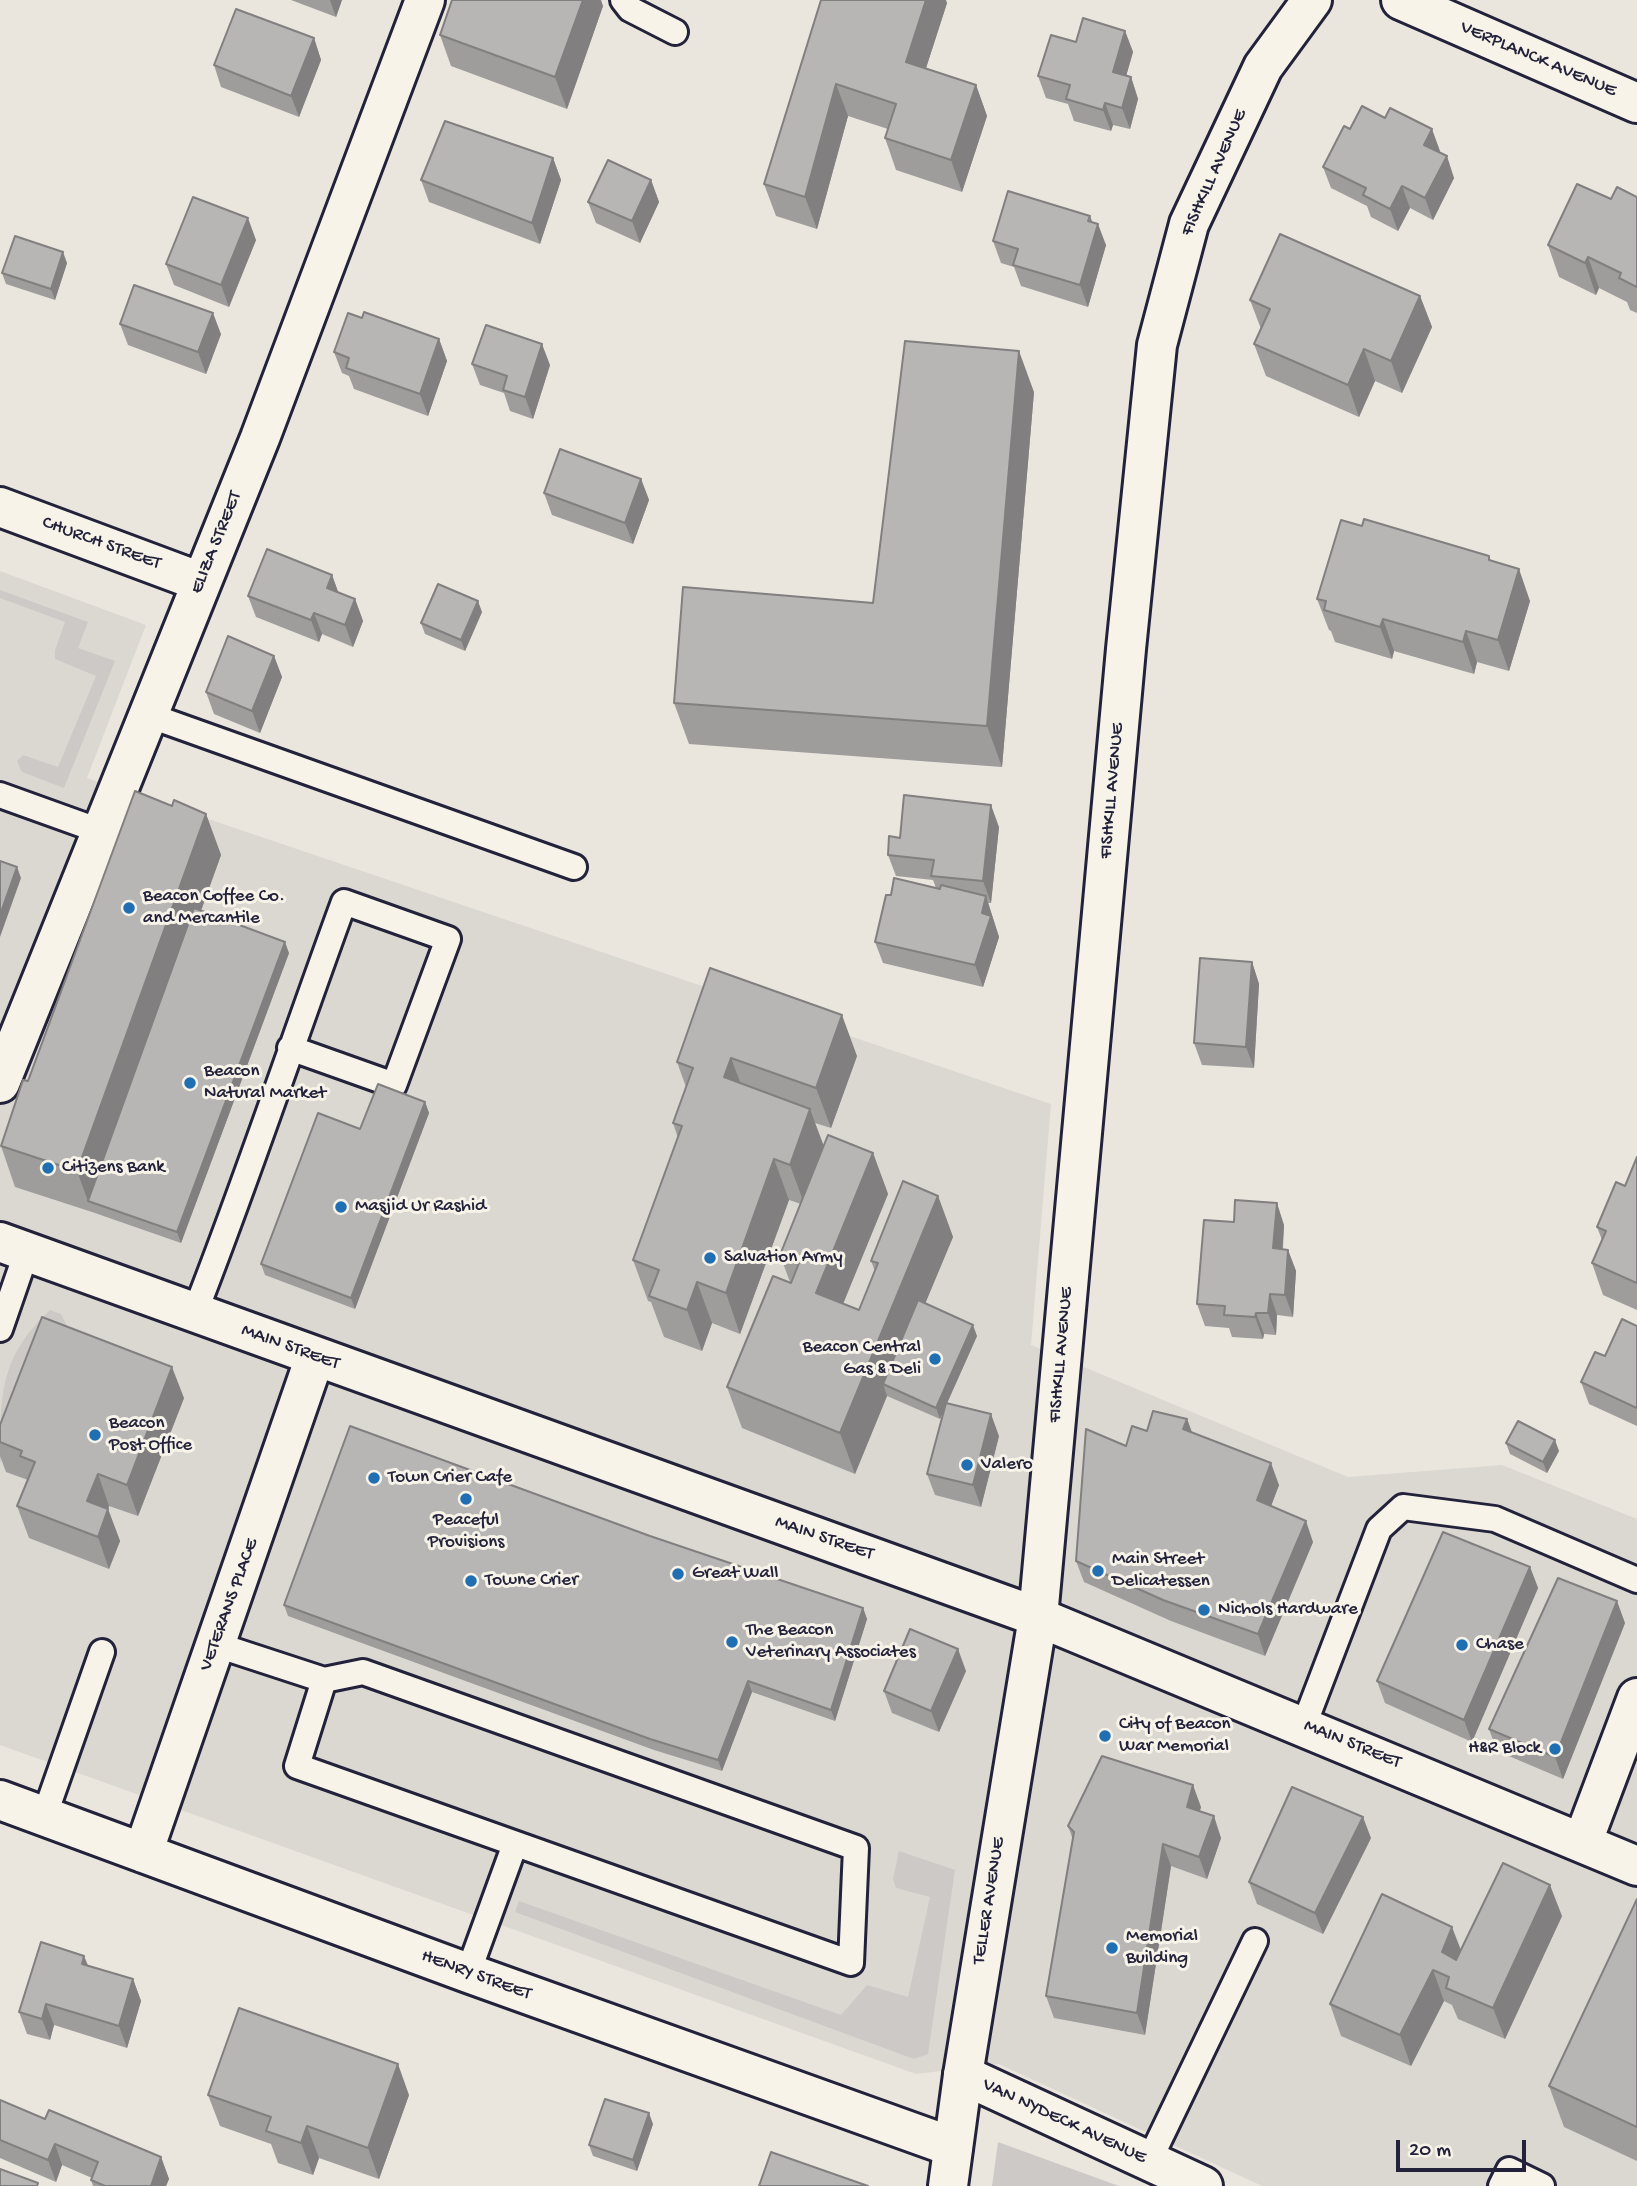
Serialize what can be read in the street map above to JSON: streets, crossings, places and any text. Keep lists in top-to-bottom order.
{
  "streets": {
    "street": [
      "VERPLANCK AVENUE",
      "FISHKILL AVENUE",
      "ELIZA STREET",
      "CHURCH STREET",
      "MAIN STREET",
      "VETERANS PLACE",
      "TELLER AVENUE",
      "HENRY STREET",
      "VAN NYDECK AVENUE"
    ]
  },
  "crossings": [
    ["FISHKILL AVENUE", "MAIN STREET"],
    ["FISHKILL AVENUE", "TELLER AVENUE"],
    ["ELIZA STREET", "CHURCH STREET"],
    ["MAIN STREET", "VETERANS PLACE"],
    ["MAIN STREET", "TELLER AVENUE"],
    ["VETERANS PLACE", "HENRY STREET"],
    ["TELLER AVENUE", "HENRY STREET"],
    ["TELLER AVENUE", "VAN NYDECK AVENUE"]
  ],
  "places": [
    "Beacon Coffee Co. and Mercantile",
    "Beacon Natural Market",
    "Citizens Bank",
    "Masjid Ur Rashid",
    "Salvation Army",
    "Beacon Central Gas & Deli",
    "Beacon Post Office",
    "Valero",
    "Town Crier Cafe",
    "Peaceful Provisions",
    "Main Street Delicatessen",
    "Great Wall",
    "Towne Crier",
    "Nichols Hardware",
    "The Beacon Veterinary Associates",
    "Chase",
    "City of Beacon War Memorial",
    "H&R Block",
    "Memorial Building"
  ],
  "scale_bar": "20 m"
}
